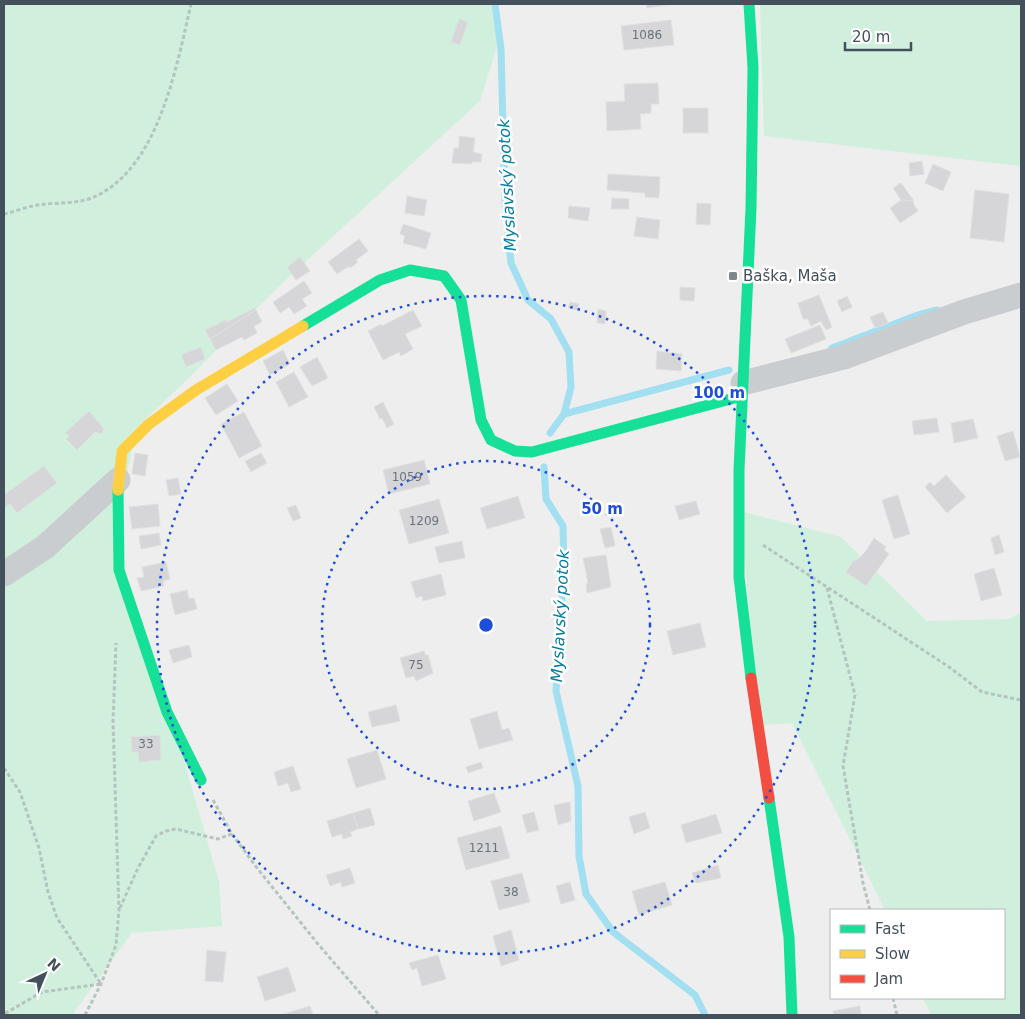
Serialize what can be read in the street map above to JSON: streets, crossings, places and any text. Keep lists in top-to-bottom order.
{
  "water": ["Myslavský potok"],
  "places": {
    "transit": ["Baška, Maša"]
  },
  "house_numbers": [
    "1086",
    "1059",
    "1209",
    "75",
    "33",
    "1211",
    "38"
  ],
  "legend": ["Fast", "Slow", "Jam"],
  "scale_bar": "20 m",
  "north": "top right",
  "rings": ["100 m", "50 m"]
}
